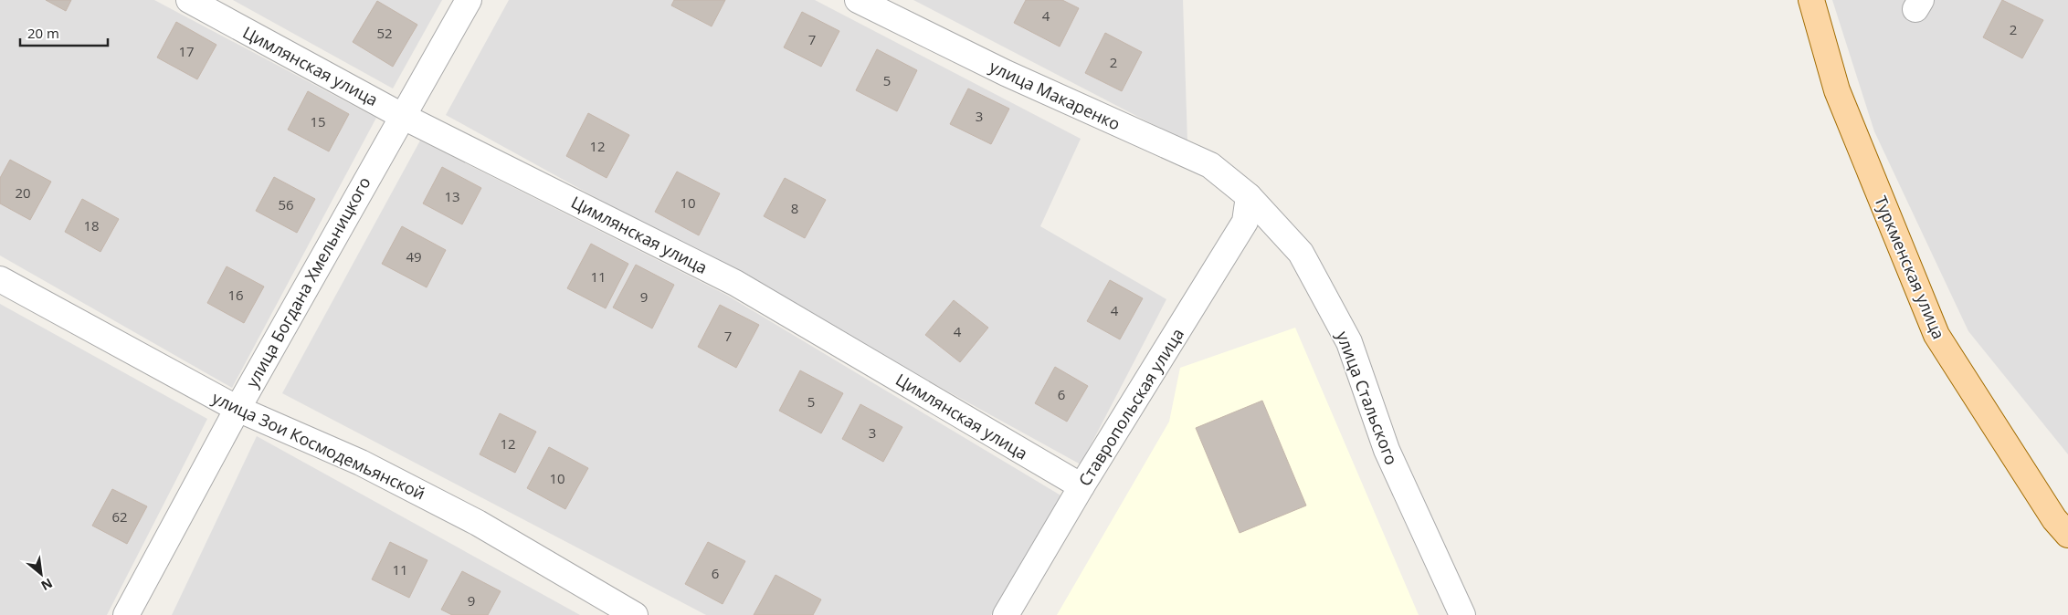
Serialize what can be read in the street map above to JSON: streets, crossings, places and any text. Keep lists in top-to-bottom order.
{
  "streets": {
    "main road": ["Туркменская улица"],
    "street": [
      "Цимлянская улица",
      "улица Макаренко",
      "улица Богдана Хмельницкого",
      "улица Стальского",
      "Ставропольская улица",
      "улица Зои Космодемьянской"
    ]
  },
  "crossings": [
    ["Цимлянская улица", "улица Богдана Хмельницкого"],
    ["Цимлянская улица", "Ставропольская улица"],
    ["улица Макаренко", "улица Стальского"],
    ["улица Макаренко", "Ставропольская улица"],
    ["улица Богдана Хмельницкого", "улица Зои Космодемьянской"],
    ["улица Стальского", "Ставропольская улица"]
  ],
  "house_numbers": [
    "4",
    "2",
    "52",
    "7",
    "17",
    "2",
    "5",
    "3",
    "15",
    "12",
    "20",
    "13",
    "10",
    "56",
    "8",
    "18",
    "49",
    "11",
    "16",
    "9",
    "4",
    "4",
    "7",
    "6",
    "5",
    "3",
    "12",
    "10",
    "62",
    "11",
    "6",
    "9"
  ],
  "scale_bar": "20 m",
  "north": "bottom right"
}
